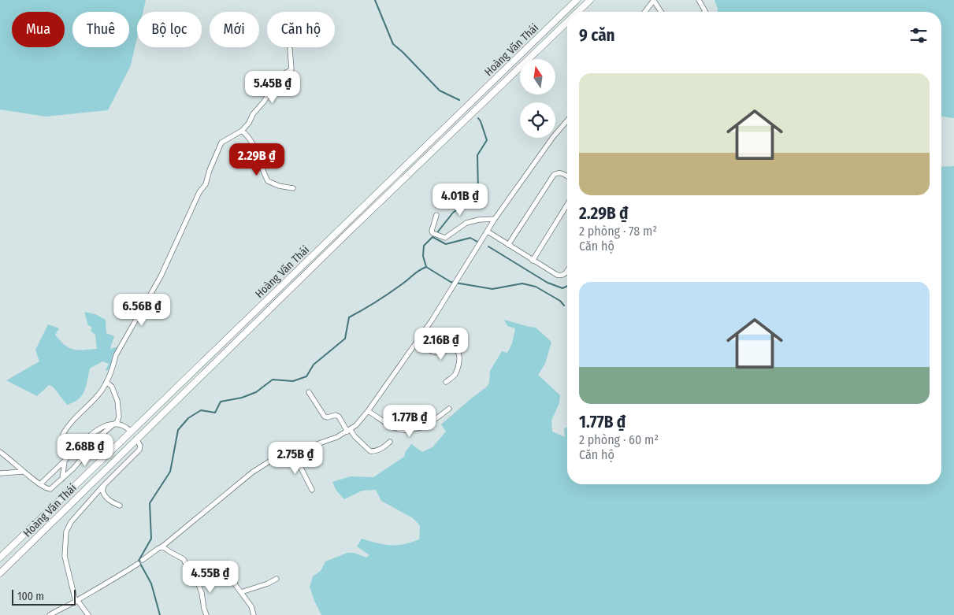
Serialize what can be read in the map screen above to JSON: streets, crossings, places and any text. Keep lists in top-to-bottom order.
{
  "streets": {
    "main road": ["Hoàng Văn Thái"]
  },
  "scale_bar": "100 m",
  "north": "top",
  "page": {
    "chip": [
      "Mua",
      "Thuê",
      "Bộ lọc",
      "Mới",
      "Căn hộ"
    ],
    "heading": "9 căn",
    "list": [
      {
        "name": "2.29B ₫",
        "note": "2 phòng · 78 m² · Căn hộ"
      },
      {
        "name": "1.77B ₫",
        "note": "2 phòng · 60 m² · Căn hộ"
      }
    ],
    "price": [
      "5.45B ₫",
      "2.29B ₫",
      "4.01B ₫",
      "6.56B ₫",
      "2.16B ₫",
      "1.77B ₫",
      "2.68B ₫",
      "2.75B ₫",
      "4.55B ₫"
    ],
    "scale": "100 m"
  }
}
